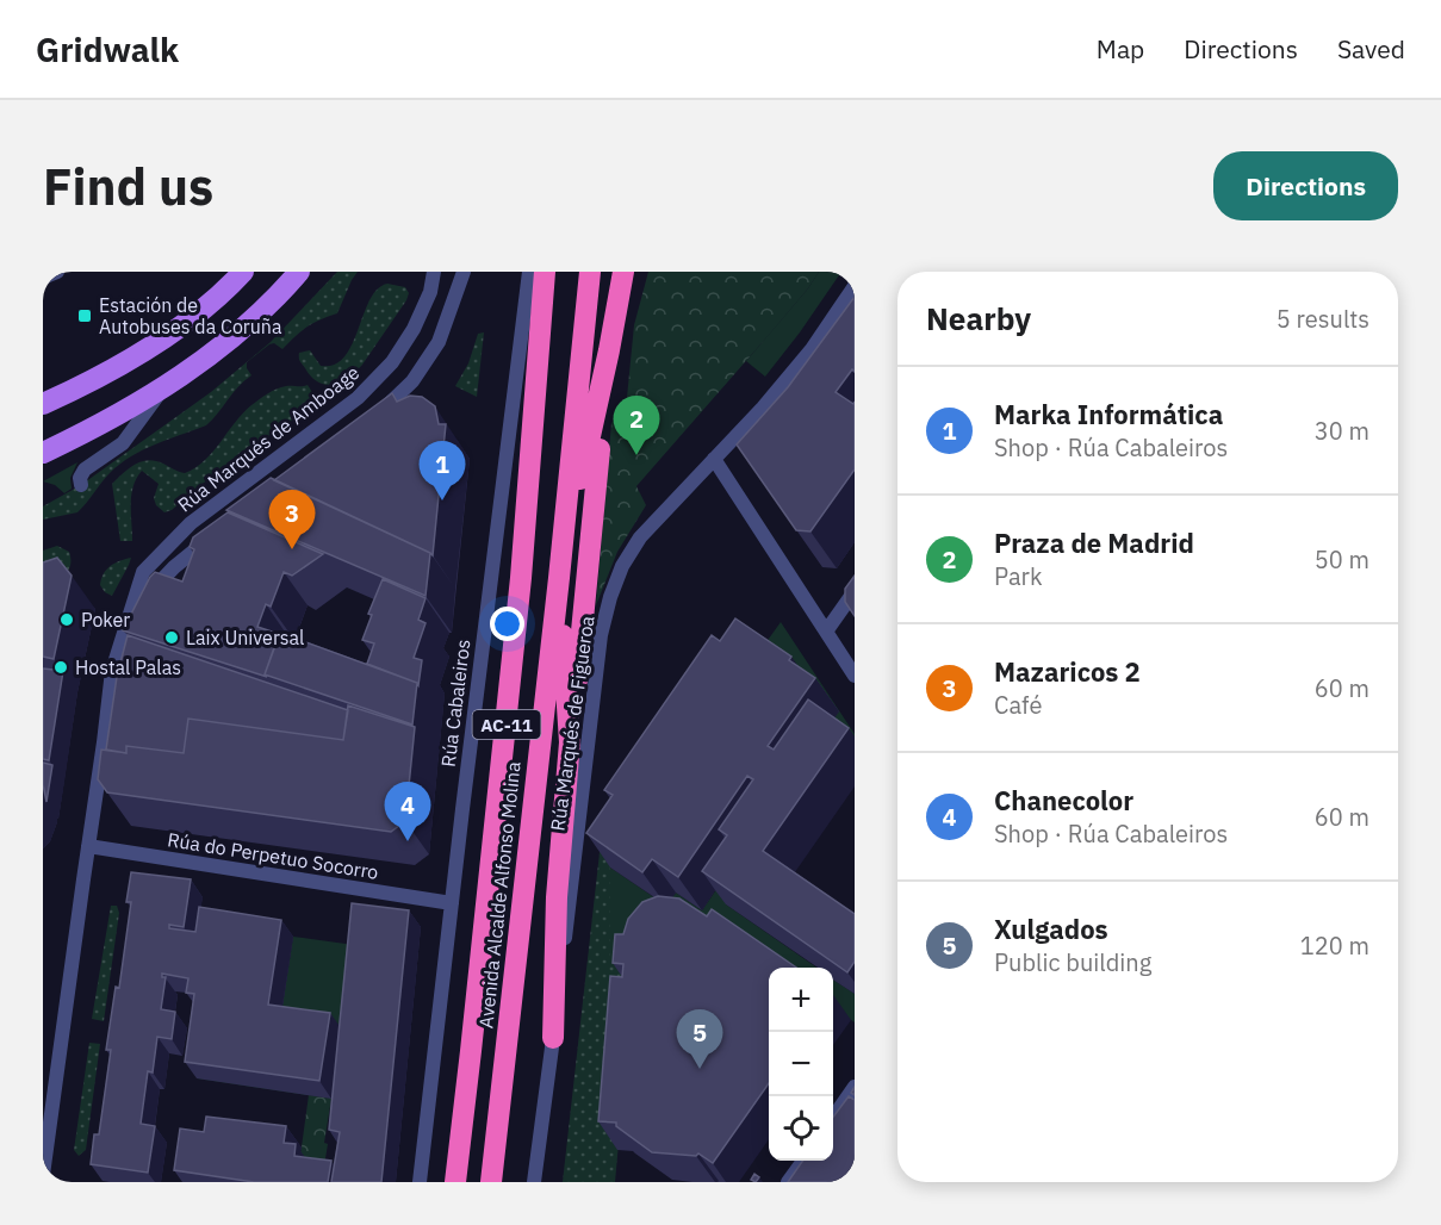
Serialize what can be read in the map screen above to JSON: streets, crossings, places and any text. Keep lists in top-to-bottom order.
{
  "streets": {
    "highway": ["AC-11", "Avenida Alcalde Alfonso Molina"],
    "street": [
      "Rúa Marqués de Amboage",
      "Rúa Cabaleiros",
      "Rúa Marqués de Figueroa",
      "Rúa do Perpetuo Socorro"
    ]
  },
  "crossings": [
    ["Rúa Marqués de Amboage", "Rúa do Perpetuo Socorro"],
    ["Rúa Cabaleiros", "Rúa do Perpetuo Socorro"]
  ],
  "places": {
    "transit": ["Estación de Autobuses da Coruña"],
    "other": ["Poker", "Laix Universal", "Hostal Palas"]
  },
  "page": {
    "header": "Gridwalk",
    "nav": ["Map", "Directions", "Saved"],
    "buttons": "Directions",
    "title": "Find us",
    "heading": ["Nearby", "5 results"],
    "list": [
      {
        "mark": "1",
        "name": "Marka Informática",
        "note": "Shop · Rúa Cabaleiros",
        "value": "30 m"
      },
      {
        "mark": "2",
        "name": "Praza de Madrid",
        "note": "Park",
        "value": "50 m"
      },
      {
        "mark": "3",
        "name": "Mazaricos 2",
        "note": "Café",
        "value": "60 m"
      },
      {
        "mark": "4",
        "name": "Chanecolor",
        "note": "Shop · Rúa Cabaleiros",
        "value": "60 m"
      },
      {
        "mark": "5",
        "name": "Xulgados",
        "note": "Public building",
        "value": "120 m"
      }
    ],
    "pins": [
      "2",
      "1",
      "3",
      "4",
      "5"
    ],
    "map_buttons": ["+", "−"]
  }
}
